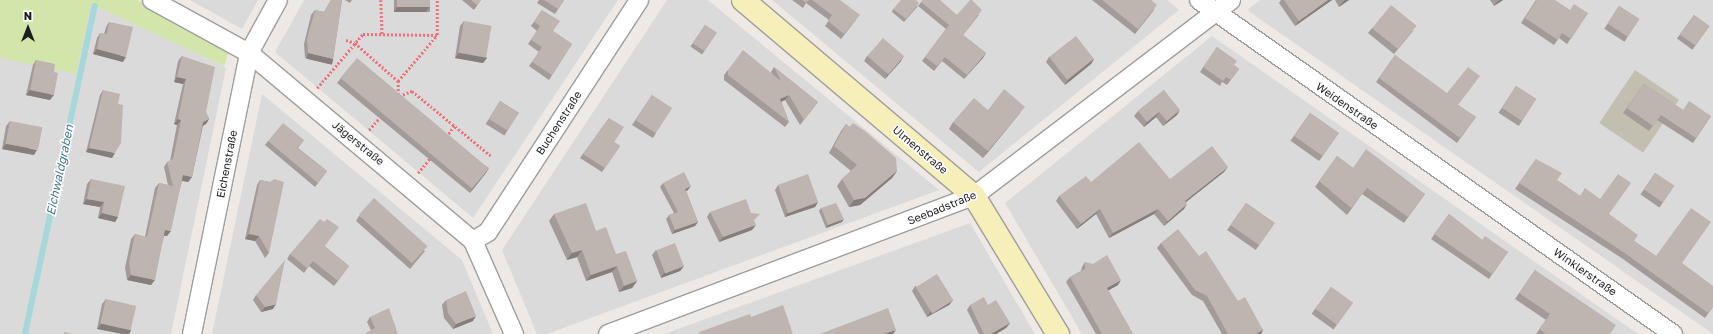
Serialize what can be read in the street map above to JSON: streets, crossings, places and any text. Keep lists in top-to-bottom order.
{
  "streets": {
    "street": [
      "Weidenstraße",
      "Buchenstraße",
      "Jägerstraße",
      "Ulmenstraße",
      "Eichenstraße",
      "Seebadstraße",
      "Winklerstraße"
    ]
  },
  "crossings": [
    ["Weidenstraße", "Seebadstraße"],
    ["Weidenstraße", "Winklerstraße"],
    ["Buchenstraße", "Jägerstraße"],
    ["Jägerstraße", "Eichenstraße"],
    ["Ulmenstraße", "Seebadstraße"]
  ],
  "water": ["Eichwaldgraben"],
  "north": "top"
}
